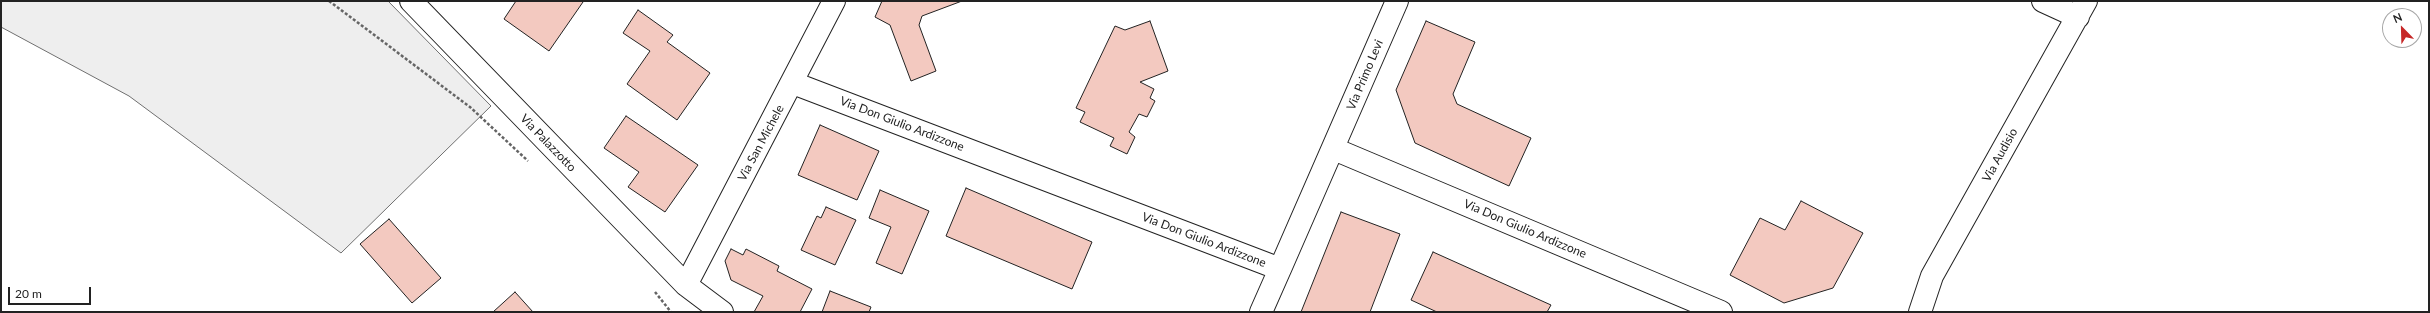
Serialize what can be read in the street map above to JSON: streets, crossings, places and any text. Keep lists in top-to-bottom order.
{
  "streets": {
    "street": [
      "Via Primo Levi",
      "Via Don Giulio Ardizzone",
      "Via Palazzotto",
      "Via San Michele",
      "Via Audisio"
    ]
  },
  "crossings": [
    ["Via Primo Levi", "Via Don Giulio Ardizzone"],
    ["Via Don Giulio Ardizzone", "Via San Michele"],
    ["Via Palazzotto", "Via San Michele"]
  ],
  "scale_bar": "20 m",
  "north": "top left"
}
